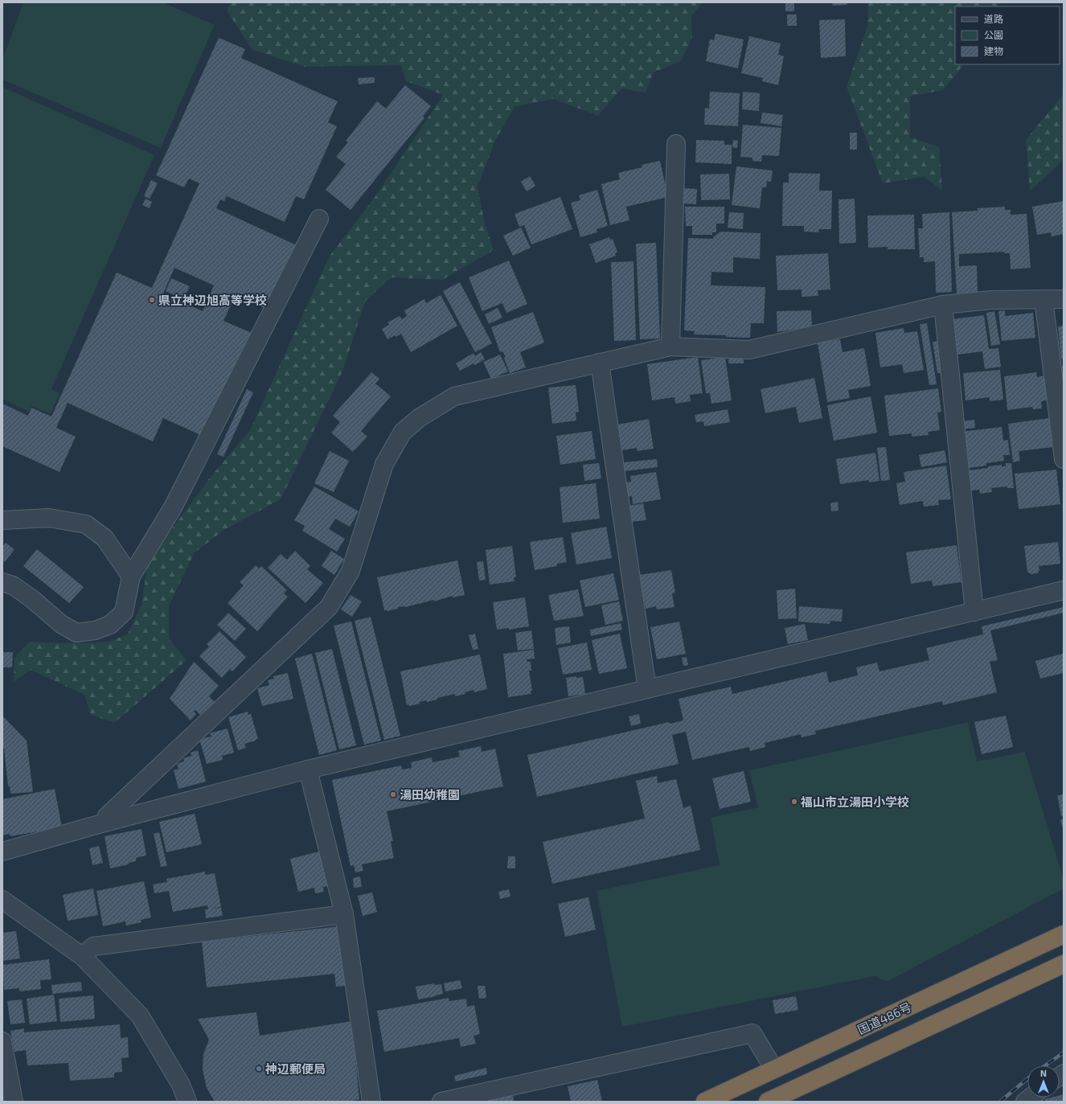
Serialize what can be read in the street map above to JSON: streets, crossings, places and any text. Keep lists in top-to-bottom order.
{
  "streets": {
    "highway": ["国道486号"]
  },
  "places": [
    "県立神辺旭高等学校",
    "湯田幼稚園",
    "福山市立湯田小学校",
    "神辺郵便局"
  ],
  "legend": ["道路", "公園", "建物"],
  "north": "top"
}
